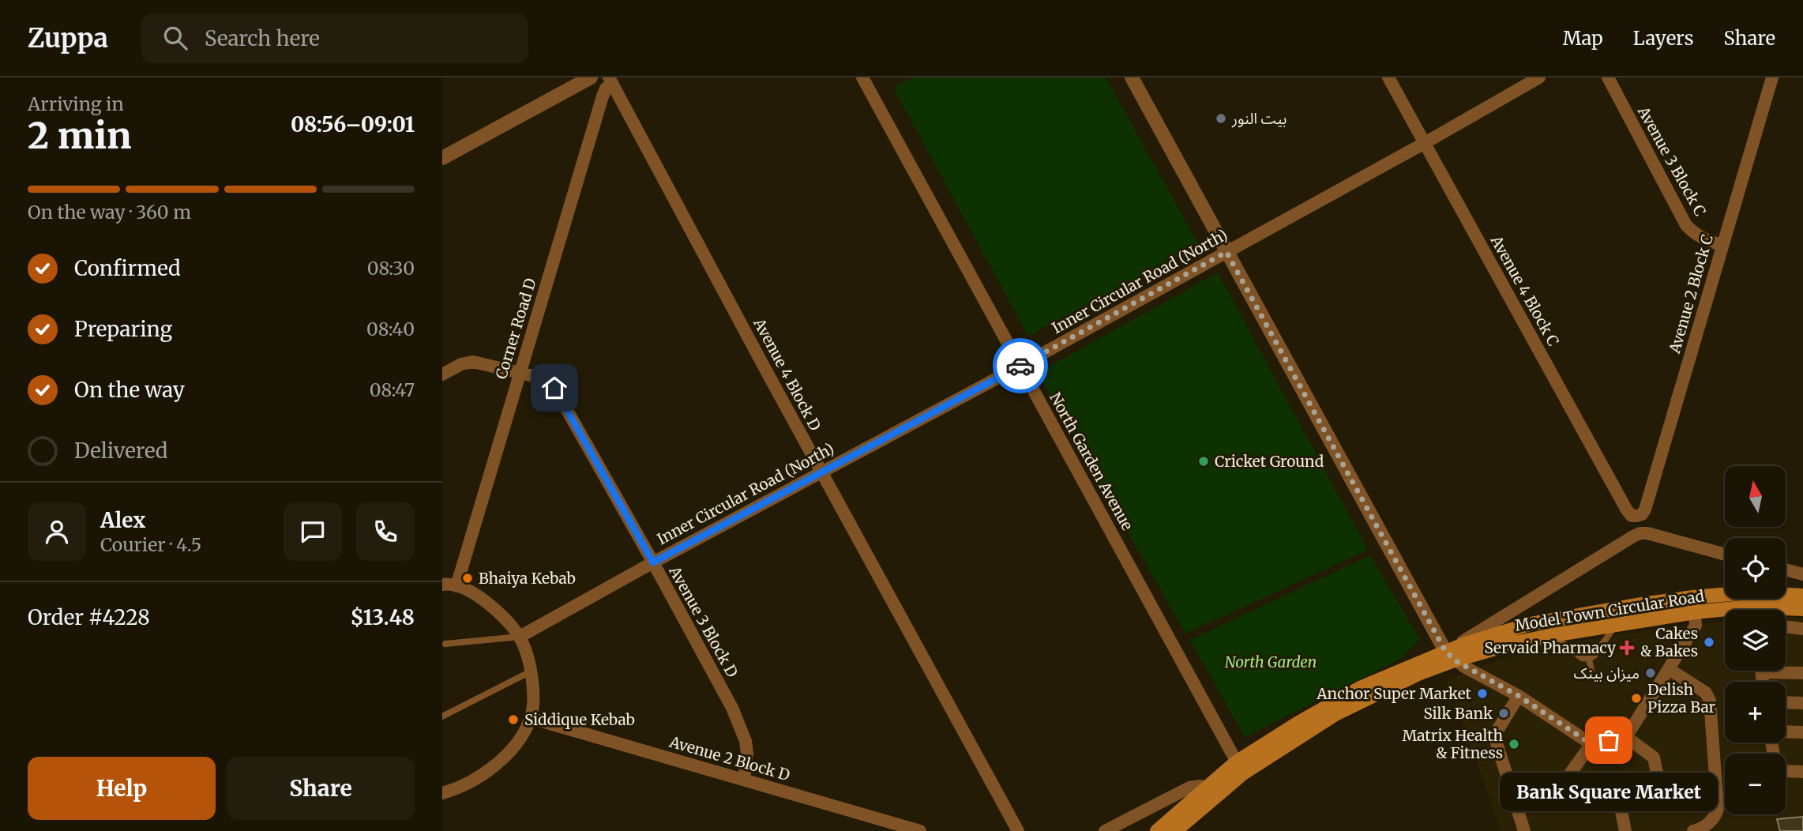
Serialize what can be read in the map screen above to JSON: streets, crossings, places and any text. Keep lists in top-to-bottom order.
{
  "streets": {
    "main road": ["Model Town Circular Road"],
    "street": [
      "Avenue 3 Block C",
      "Inner Circular Road (North)",
      "Avenue 4 Block C",
      "Avenue 2 Block C",
      "Corner Road D",
      "Avenue 4 Block D",
      "North Garden Avenue",
      "Avenue 3 Block D",
      "Avenue 2 Block D"
    ]
  },
  "crossings": [
    ["Avenue 3 Block C", "Avenue 2 Block C"],
    ["Inner Circular Road (North)", "Avenue 4 Block C"],
    ["Inner Circular Road (North)", "Avenue 4 Block D"],
    ["Inner Circular Road (North)", "North Garden Avenue"],
    ["Inner Circular Road (North)", "Avenue 3 Block D"],
    ["Avenue 4 Block C", "Avenue 2 Block C"],
    ["Corner Road D", "Avenue 4 Block D"],
    ["Corner Road D", "Avenue 3 Block D"],
    ["North Garden Avenue", "Model Town Circular Road"],
    ["Avenue 3 Block D", "Avenue 2 Block D"]
  ],
  "parks": ["North Garden"],
  "places": {
    "other": [
      "بیت النور",
      "Cricket Ground",
      "Bhaiya Kebab",
      "Cakes & Bakes",
      "میزان بینک",
      "Anchor Super Market",
      "Delish Pizza Bar",
      "Silk Bank",
      "Siddique Kebab",
      "Bank Square Market",
      "Matrix Health & Fitness"
    ],
    "health": ["Servaid Pharmacy"]
  },
  "north": "top",
  "page": {
    "header": "Zuppa",
    "search": "Search here",
    "nav": ["Map", "Layers", "Share"],
    "heading": ["2 min", "Arriving in", "08:56–09:01"],
    "panel": [
      "Alex",
      "Courier · 4.5",
      "Order #4228",
      "$13.48"
    ],
    "bar": "On the way · 360 m",
    "list": [
      ["Confirmed", "08:30"],
      ["Preparing", "08:40"],
      ["On the way", "08:47"],
      "Delivered"
    ],
    "map_buttons": ["+", "−"],
    "buttons": ["Help", "Share"],
    "bubble": "Bank Square Market"
  }
}
